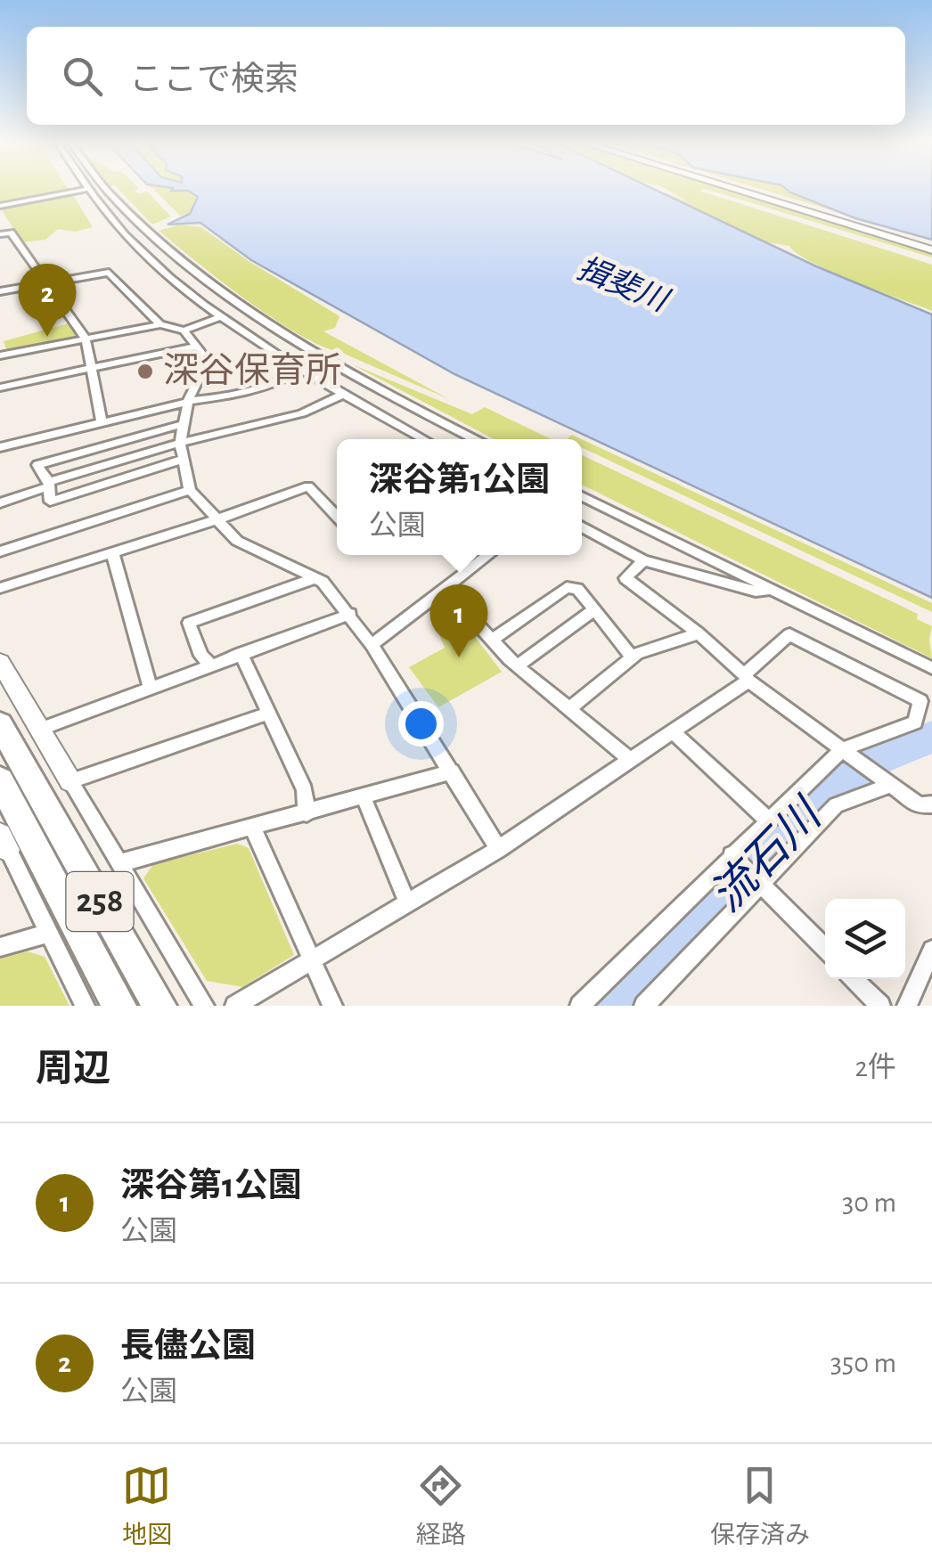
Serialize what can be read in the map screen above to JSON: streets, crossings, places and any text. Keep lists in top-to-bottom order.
{
  "streets": {
    "highway": ["258"]
  },
  "water": ["揖斐川", "流石川"],
  "places": ["深谷保育所"],
  "page": {
    "search": "ここで検索",
    "pins": ["2", "1"],
    "popup": ["深谷第1公園", "公園"],
    "heading": ["周辺", "2件"],
    "list": [
      {
        "mark": "1",
        "name": "深谷第1公園",
        "note": "公園",
        "value": "30 m"
      },
      {
        "mark": "2",
        "name": "長儘公園",
        "note": "公園",
        "value": "350 m"
      }
    ],
    "nav": ["地図", "経路", "保存済み"]
  }
}
